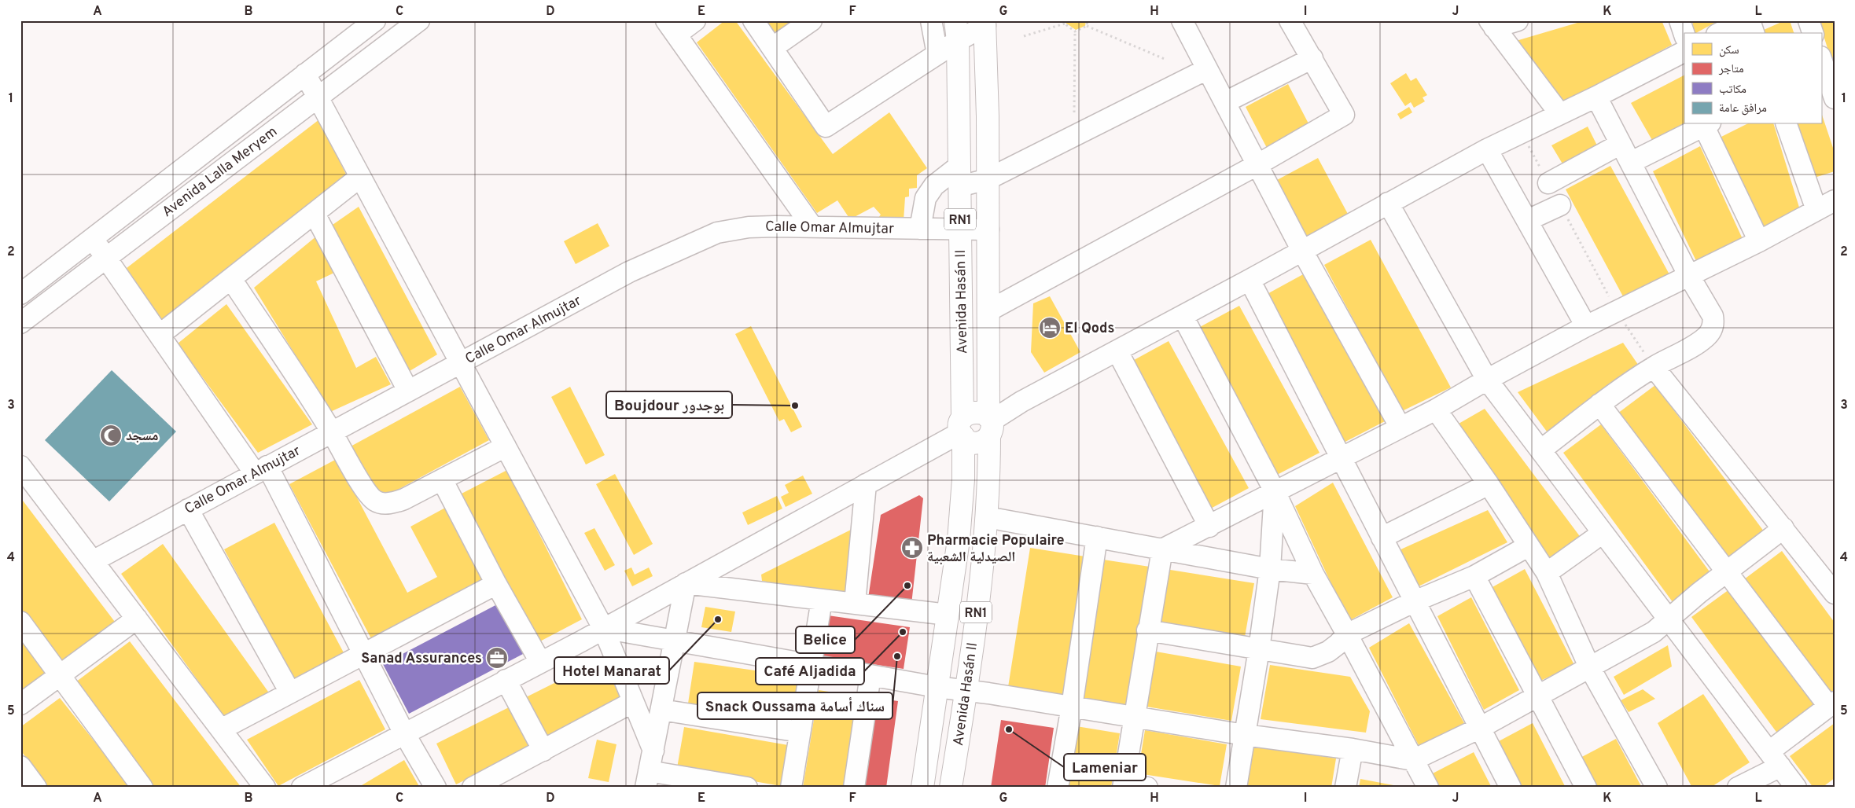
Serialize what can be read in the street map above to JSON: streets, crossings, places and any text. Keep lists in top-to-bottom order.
{
  "streets": {
    "main road": ["RN1", "Avenida Hasán II"],
    "street": ["Avenida Lalla Meryem", "Calle Omar Almujtar"]
  },
  "crossings": [
    ["Calle Omar Almujtar", "Avenida Hasán II"]
  ],
  "places": {
    "hotel": ["El Qods"],
    "other": [
      "Boujdour بوجدور",
      "Belice",
      "Hotel Manarat",
      "Café Aljadida",
      "Snack Oussama سناك أسامة",
      "Lameniar"
    ],
    "mosque": ["مسجد"],
    "pharmacy": ["Pharmacie Populaire الصيدلية الشعبية"],
    "office": ["Sanad Assurances"]
  },
  "legend": [
    "سكن",
    "متاجر",
    "مكاتب",
    "مرافق عامة"
  ],
  "grid": {
    "columns": [
      "A",
      "B",
      "C",
      "D",
      "E",
      "F",
      "G",
      "H",
      "I",
      "J",
      "K",
      "L"
    ],
    "rows": [
      "1",
      "2",
      "3",
      "4",
      "5"
    ]
  }
}
